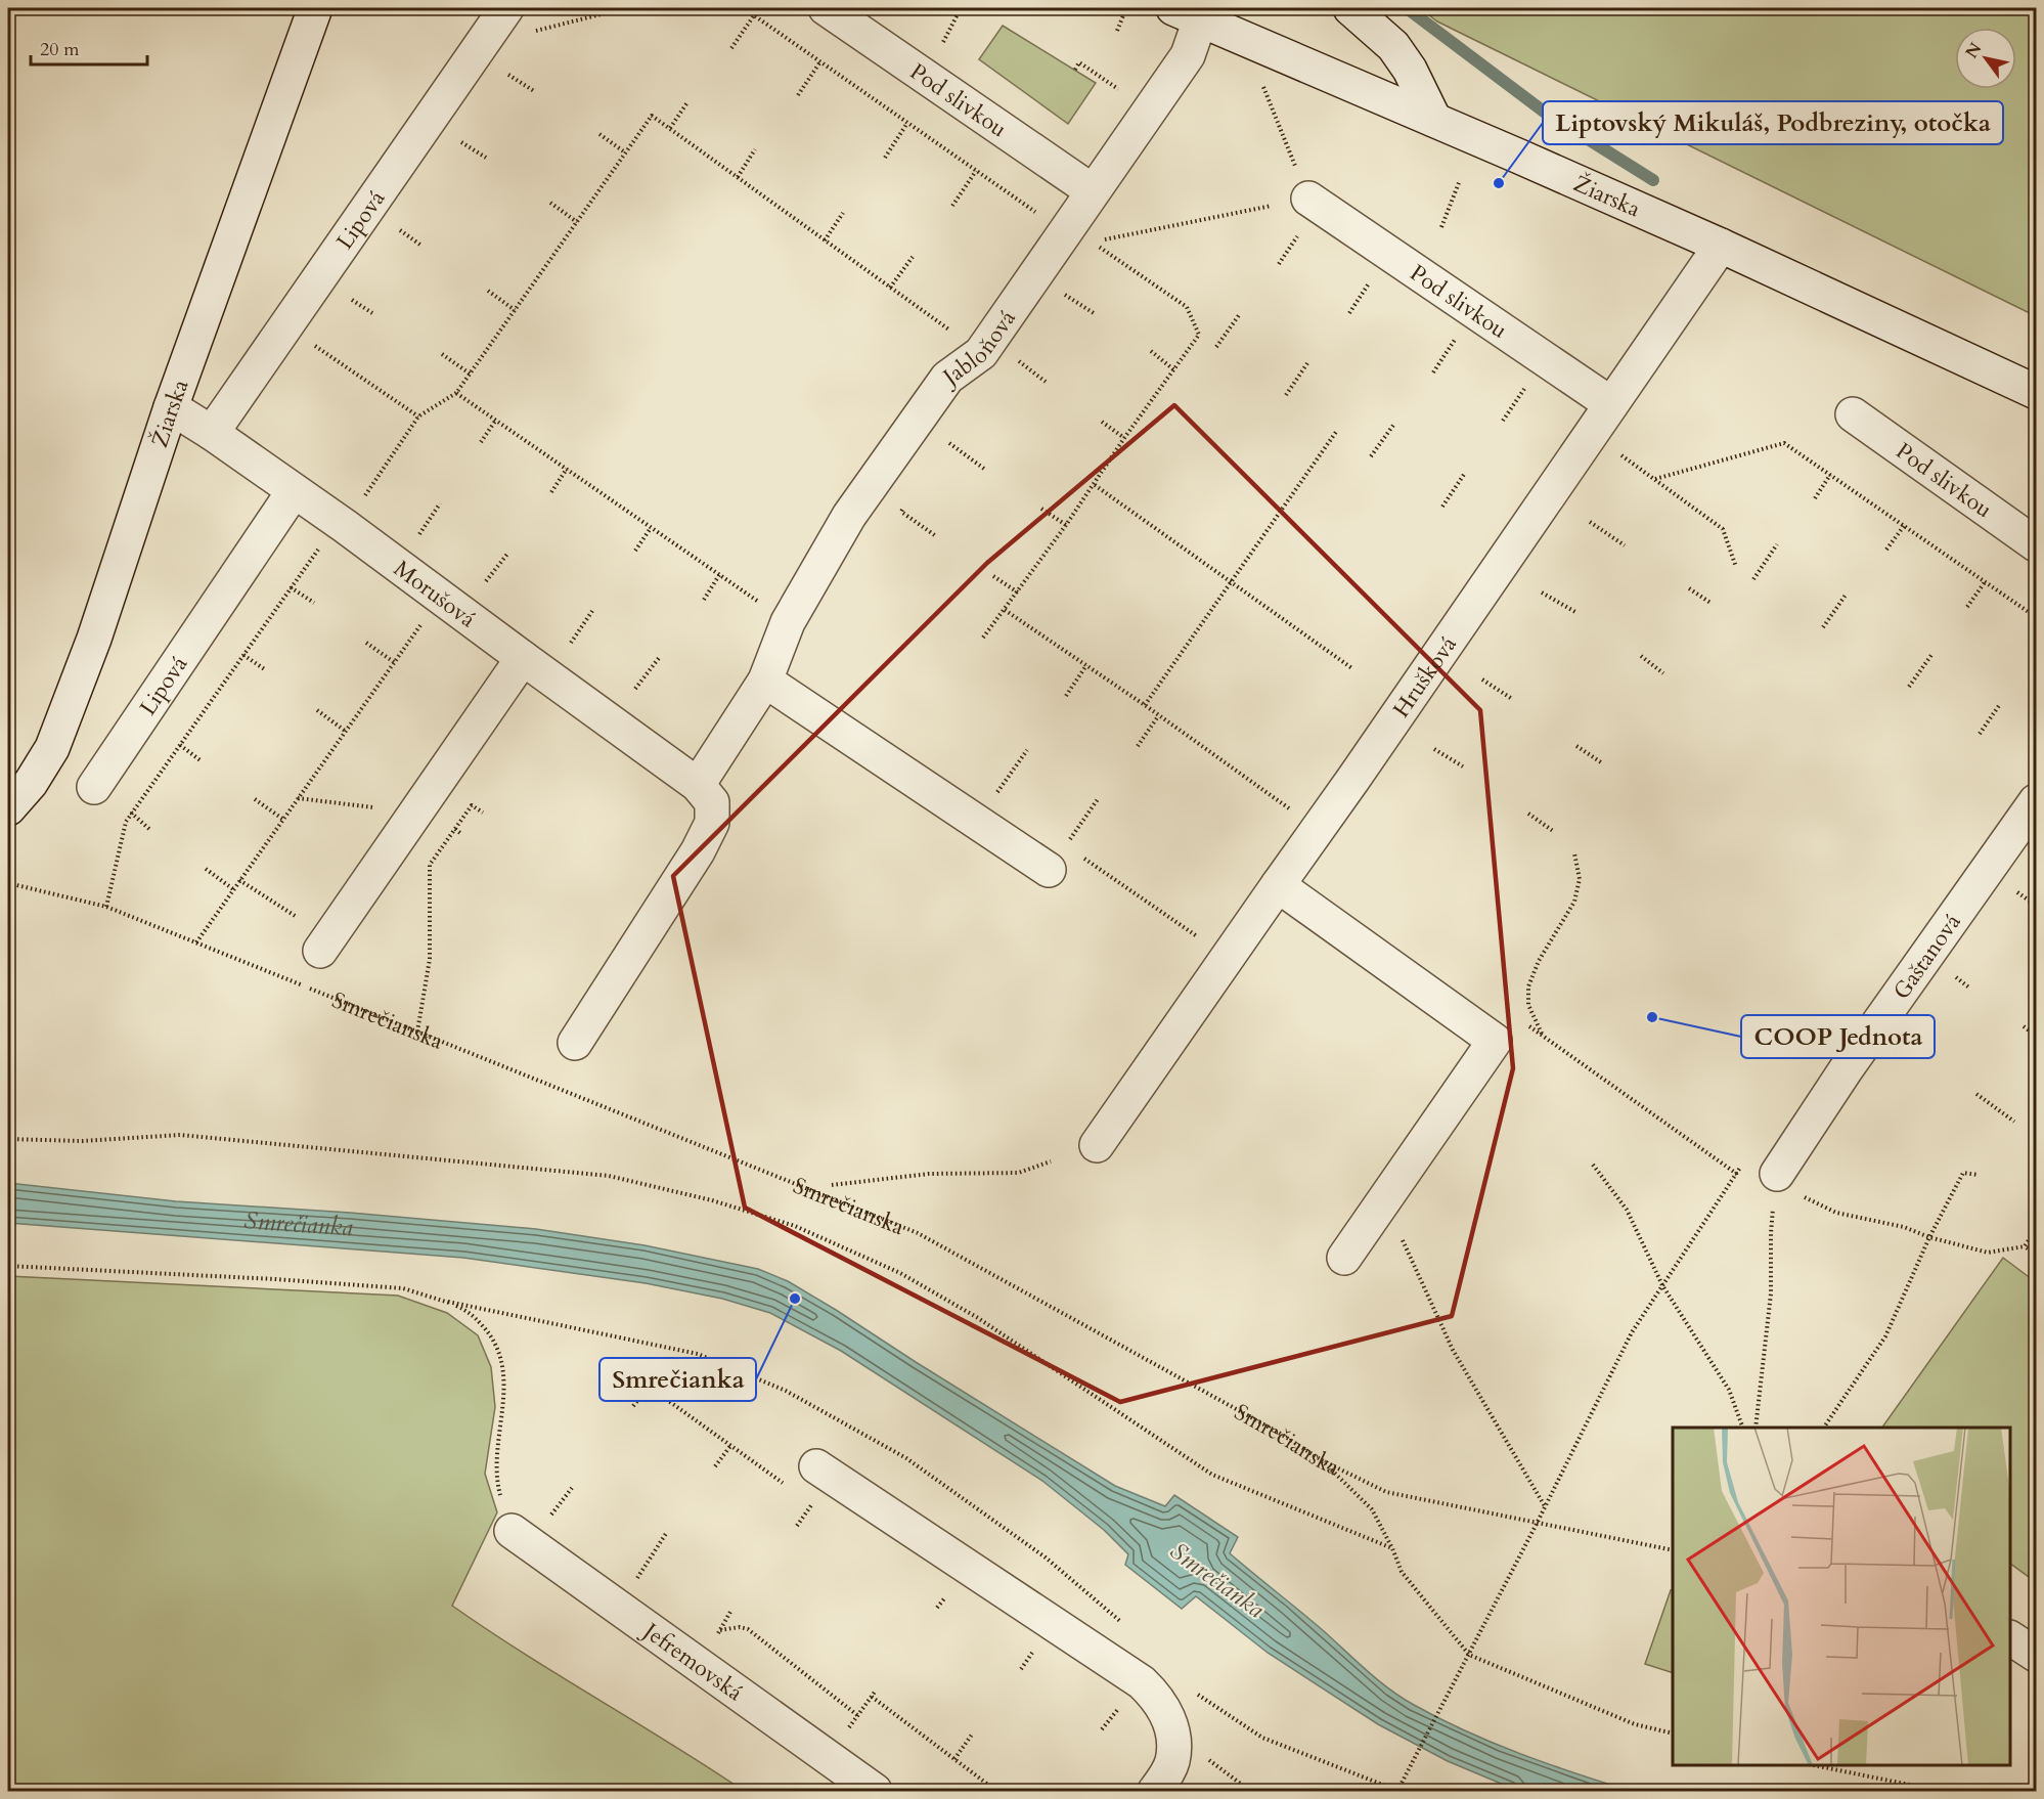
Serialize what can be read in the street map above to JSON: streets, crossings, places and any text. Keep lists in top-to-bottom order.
{
  "streets": {
    "street": [
      "Pod slivkou",
      "Žiarska",
      "Lipová",
      "Jabloňová",
      "Morušová",
      "Hrušková",
      "Gaštanová",
      "Jefremovská"
    ],
    "path": ["Smrečianska"]
  },
  "crossings": [
    ["Pod slivkou", "Jabloňová"],
    ["Pod slivkou", "Hrušková"],
    ["Žiarska", "Jabloňová"],
    ["Žiarska", "Morušová"],
    ["Žiarska", "Hrušková"],
    ["Lipová", "Morušová"],
    ["Jabloňová", "Morušová"]
  ],
  "water": ["Smrečianka"],
  "places": ["Liptovský Mikuláš, Podbreziny, otočka", "COOP Jednota", "Smrečianka"],
  "scale_bar": "20 m",
  "north": "top left"
}
